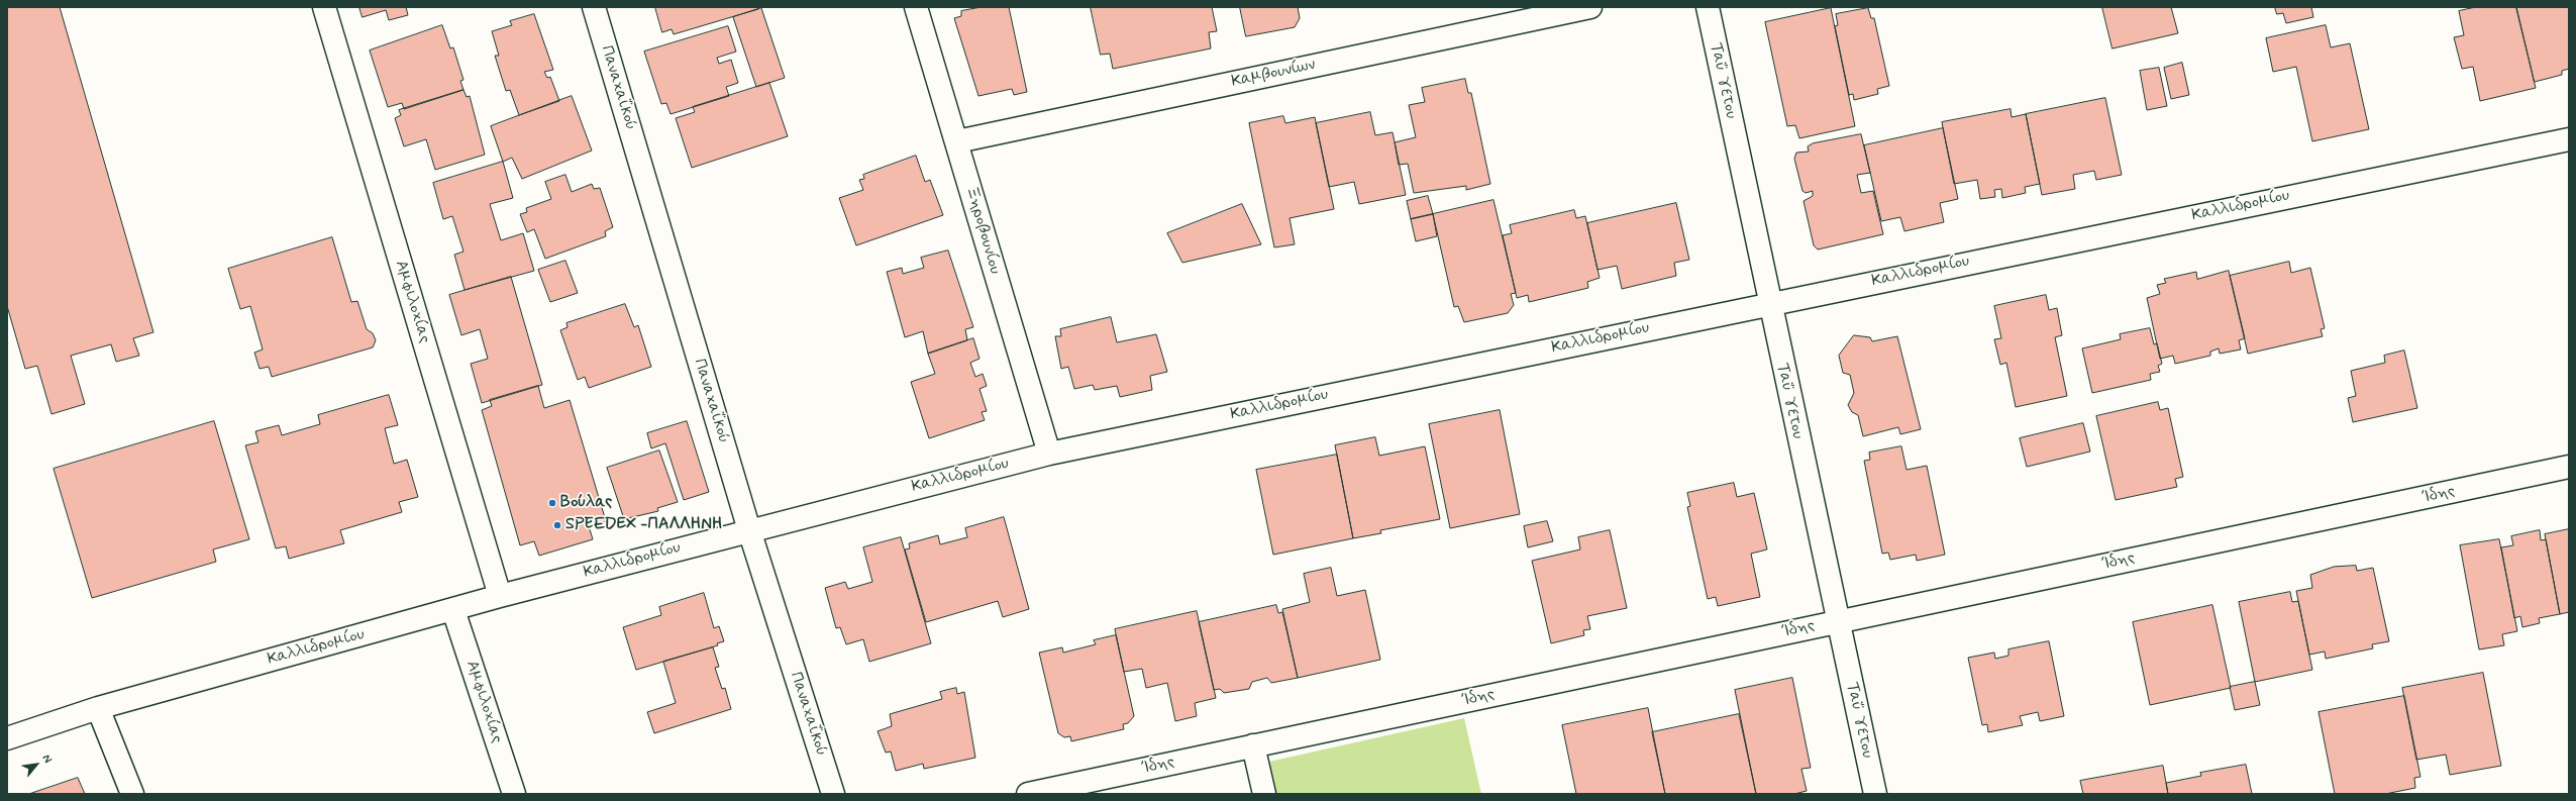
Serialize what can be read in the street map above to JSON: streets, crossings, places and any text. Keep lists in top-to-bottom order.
{
  "streets": {
    "street": [
      "Καμβουνίων",
      "Ταΰγετου",
      "Παναχαΐκού",
      "Καλλιδρομίου",
      "Ξηροβουνίου",
      "Αμφιλοχίας",
      "Ίδης"
    ]
  },
  "crossings": [
    ["Καμβουνίων", "Ξηροβουνίου"],
    ["Ταΰγετου", "Καλλιδρομίου"],
    ["Ταΰγετου", "Ίδης"],
    ["Παναχαΐκού", "Καλλιδρομίου"],
    ["Καλλιδρομίου", "Ξηροβουνίου"],
    ["Καλλιδρομίου", "Αμφιλοχίας"]
  ],
  "places": ["Βούλας", "SPEEDEX -ΠΑΛΛΗΝΗ"],
  "north": "top right"
}
